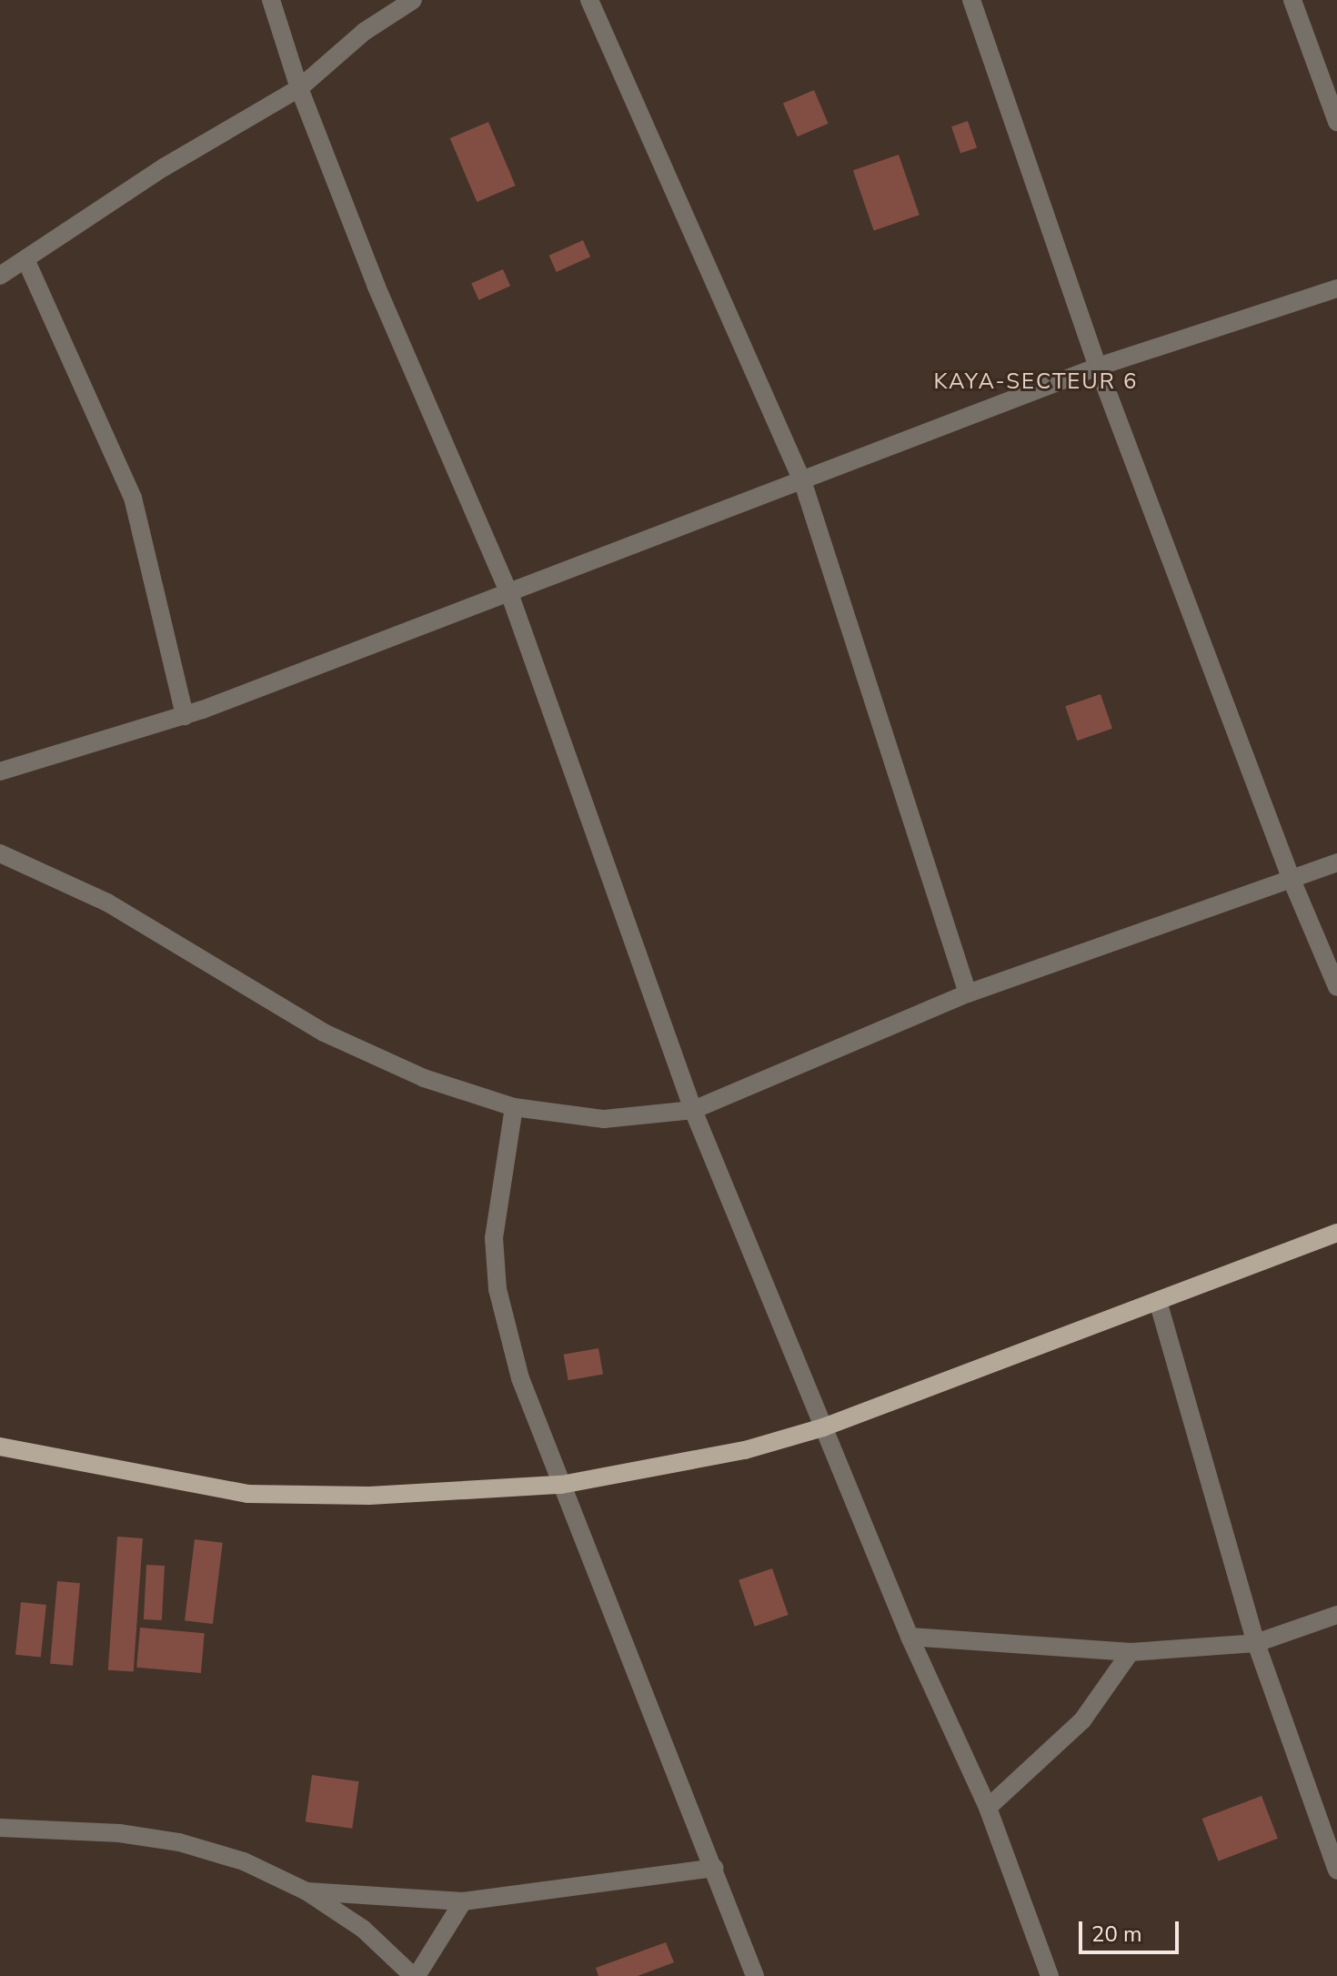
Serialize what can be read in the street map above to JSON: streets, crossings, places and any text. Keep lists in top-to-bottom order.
{
  "districts": ["KAYA-SECTEUR 6"],
  "scale_bar": "20 m"
}
